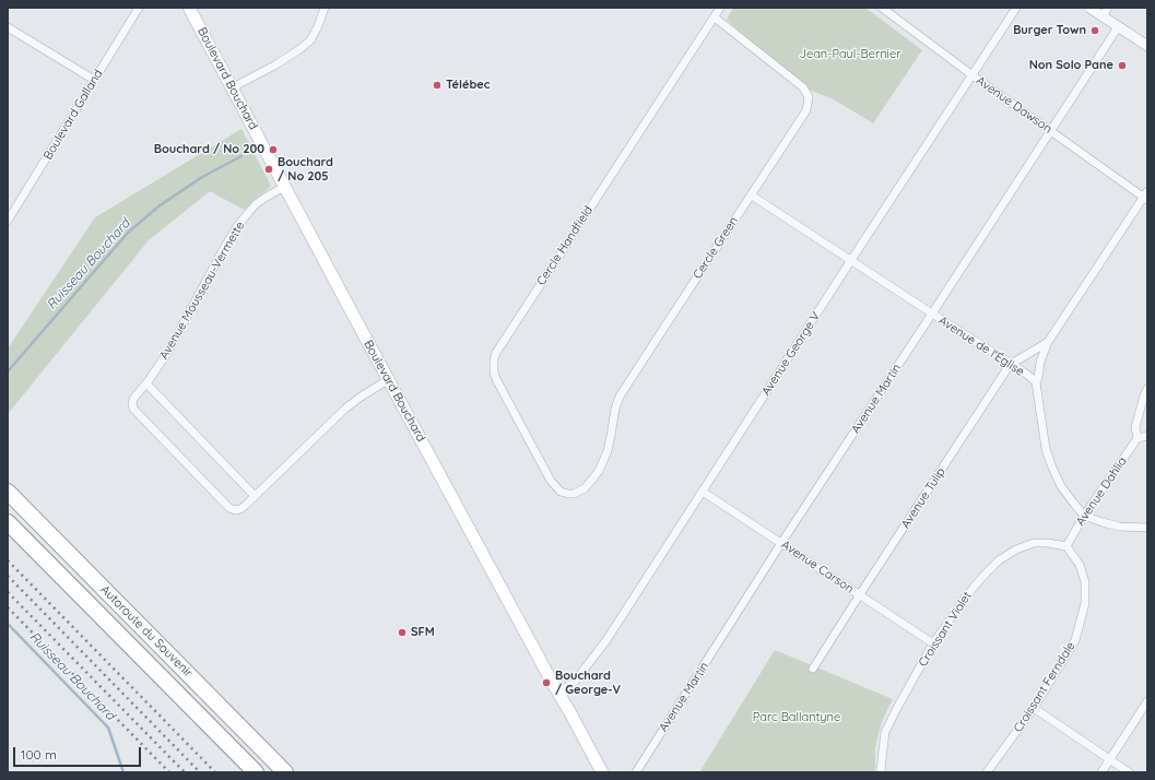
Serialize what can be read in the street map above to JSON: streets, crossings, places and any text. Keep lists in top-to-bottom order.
{
  "streets": {
    "highway": ["Autoroute du Souvenir"],
    "main road": ["Boulevard Bouchard"],
    "street": [
      "Avenue Dawson",
      "Boulevard Galland",
      "Cercle Handfield",
      "Cercle Green",
      "Avenue Mousseau-Vermette",
      "Avenue de l'Église",
      "Avenue George V",
      "Avenue Martin",
      "Avenue Dahlia",
      "Avenue Tulip",
      "Avenue Carson",
      "Croissant Violet",
      "Croissant Ferndale"
    ]
  },
  "crossings": [
    ["Boulevard Bouchard", "Avenue Mousseau-Vermette"],
    ["Boulevard Bouchard", "Avenue George V"],
    ["Avenue Dawson", "Avenue George V"],
    ["Avenue Dawson", "Avenue Martin"],
    ["Avenue Dawson", "Avenue Tulip"],
    ["Cercle Handfield", "Cercle Green"],
    ["Cercle Green", "Avenue de l'Église"],
    ["Avenue de l'Église", "Avenue George V"],
    ["Avenue de l'Église", "Avenue Martin"],
    ["Avenue de l'Église", "Avenue Dahlia"],
    ["Avenue de l'Église", "Avenue Tulip"],
    ["Avenue George V", "Avenue Carson"],
    ["Avenue Martin", "Avenue Carson"],
    ["Avenue Dahlia", "Croissant Violet"],
    ["Avenue Dahlia", "Croissant Ferndale"],
    ["Avenue Tulip", "Avenue Carson"],
    ["Avenue Carson", "Croissant Violet"],
    ["Croissant Violet", "Croissant Ferndale"]
  ],
  "water": ["Ruisseau Bouchard"],
  "parks": ["Jean-Paul-Bernier", "Parc Ballantyne"],
  "places": [
    "Burger Town",
    "Non Solo Pane",
    "Télébec",
    "Bouchard / No 200",
    "Bouchard / No 205",
    "SFM",
    "Bouchard / George-V"
  ],
  "scale_bar": "100 m"
}
